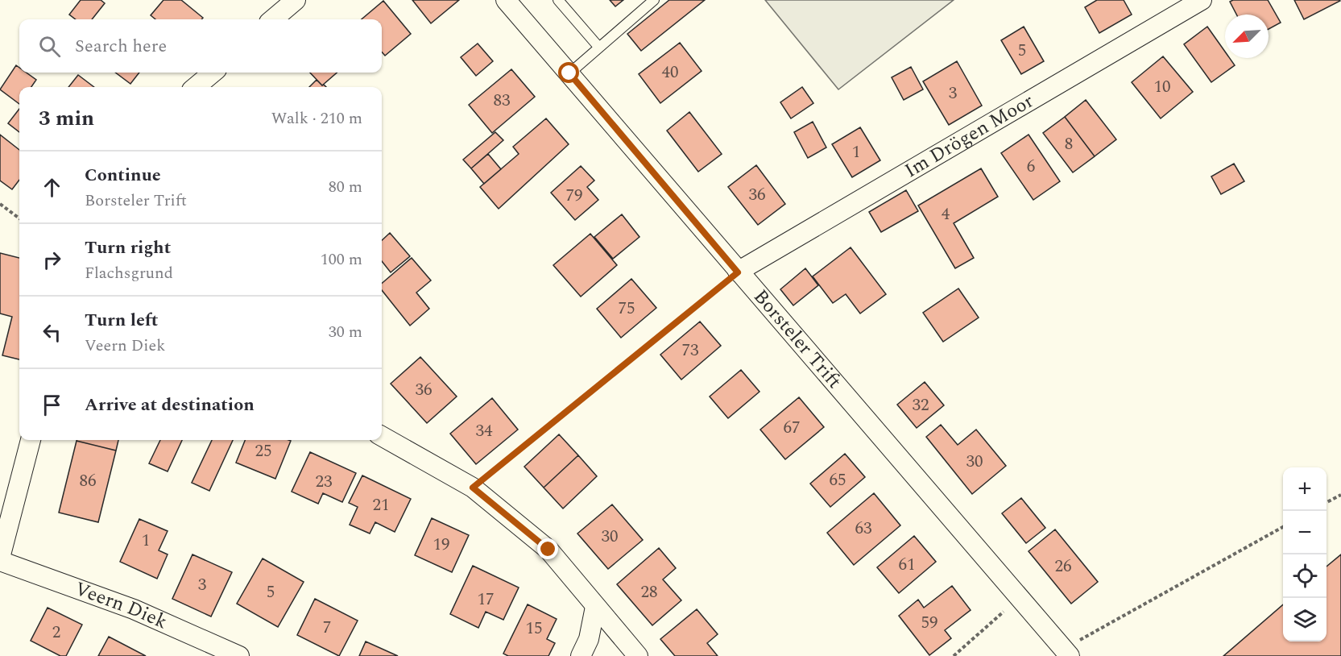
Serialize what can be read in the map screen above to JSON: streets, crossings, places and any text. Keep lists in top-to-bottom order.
{
  "streets": {
    "street": ["Im Drögen Moor", "Borsteler Trift", "Veern Diek"]
  },
  "crossings": [
    ["Im Drögen Moor", "Borsteler Trift"]
  ],
  "house_numbers": [
    "5",
    "40",
    "10",
    "3",
    "83",
    "8",
    "1",
    "6",
    "36",
    "79",
    "4",
    "75",
    "73",
    "36",
    "32",
    "67",
    "34",
    "25",
    "30",
    "65",
    "86",
    "23",
    "21",
    "63",
    "30",
    "1",
    "19",
    "61",
    "26",
    "3",
    "5",
    "28",
    "17",
    "59",
    "7",
    "15",
    "2"
  ],
  "north": "bottom left",
  "page": {
    "search": "Search here",
    "heading": ["3 min", "Walk · 210 m"],
    "list": [
      ["Continue", "Borsteler Trift", "80 m"],
      ["Turn right", "Flachsgrund", "100 m"],
      ["Turn left", "Veern Diek", "30 m"],
      "Arrive at destination"
    ],
    "map_buttons": ["+", "−"]
  }
}
